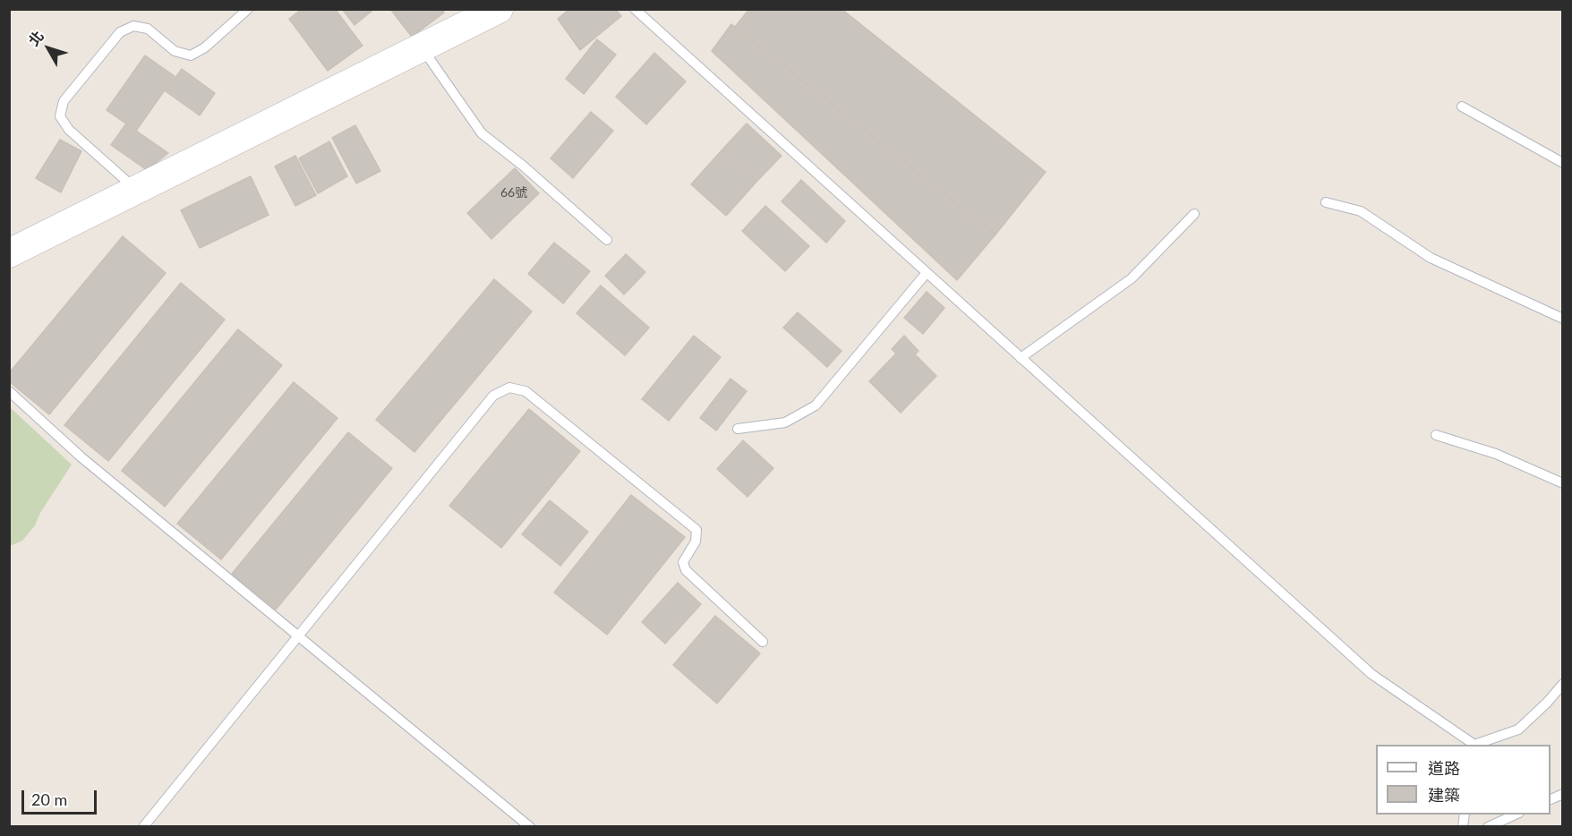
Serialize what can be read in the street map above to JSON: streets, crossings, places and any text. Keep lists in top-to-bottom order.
{
  "house_numbers": ["66號"],
  "legend": ["道路", "建築"],
  "scale_bar": "20 m",
  "north": "top left"
}
